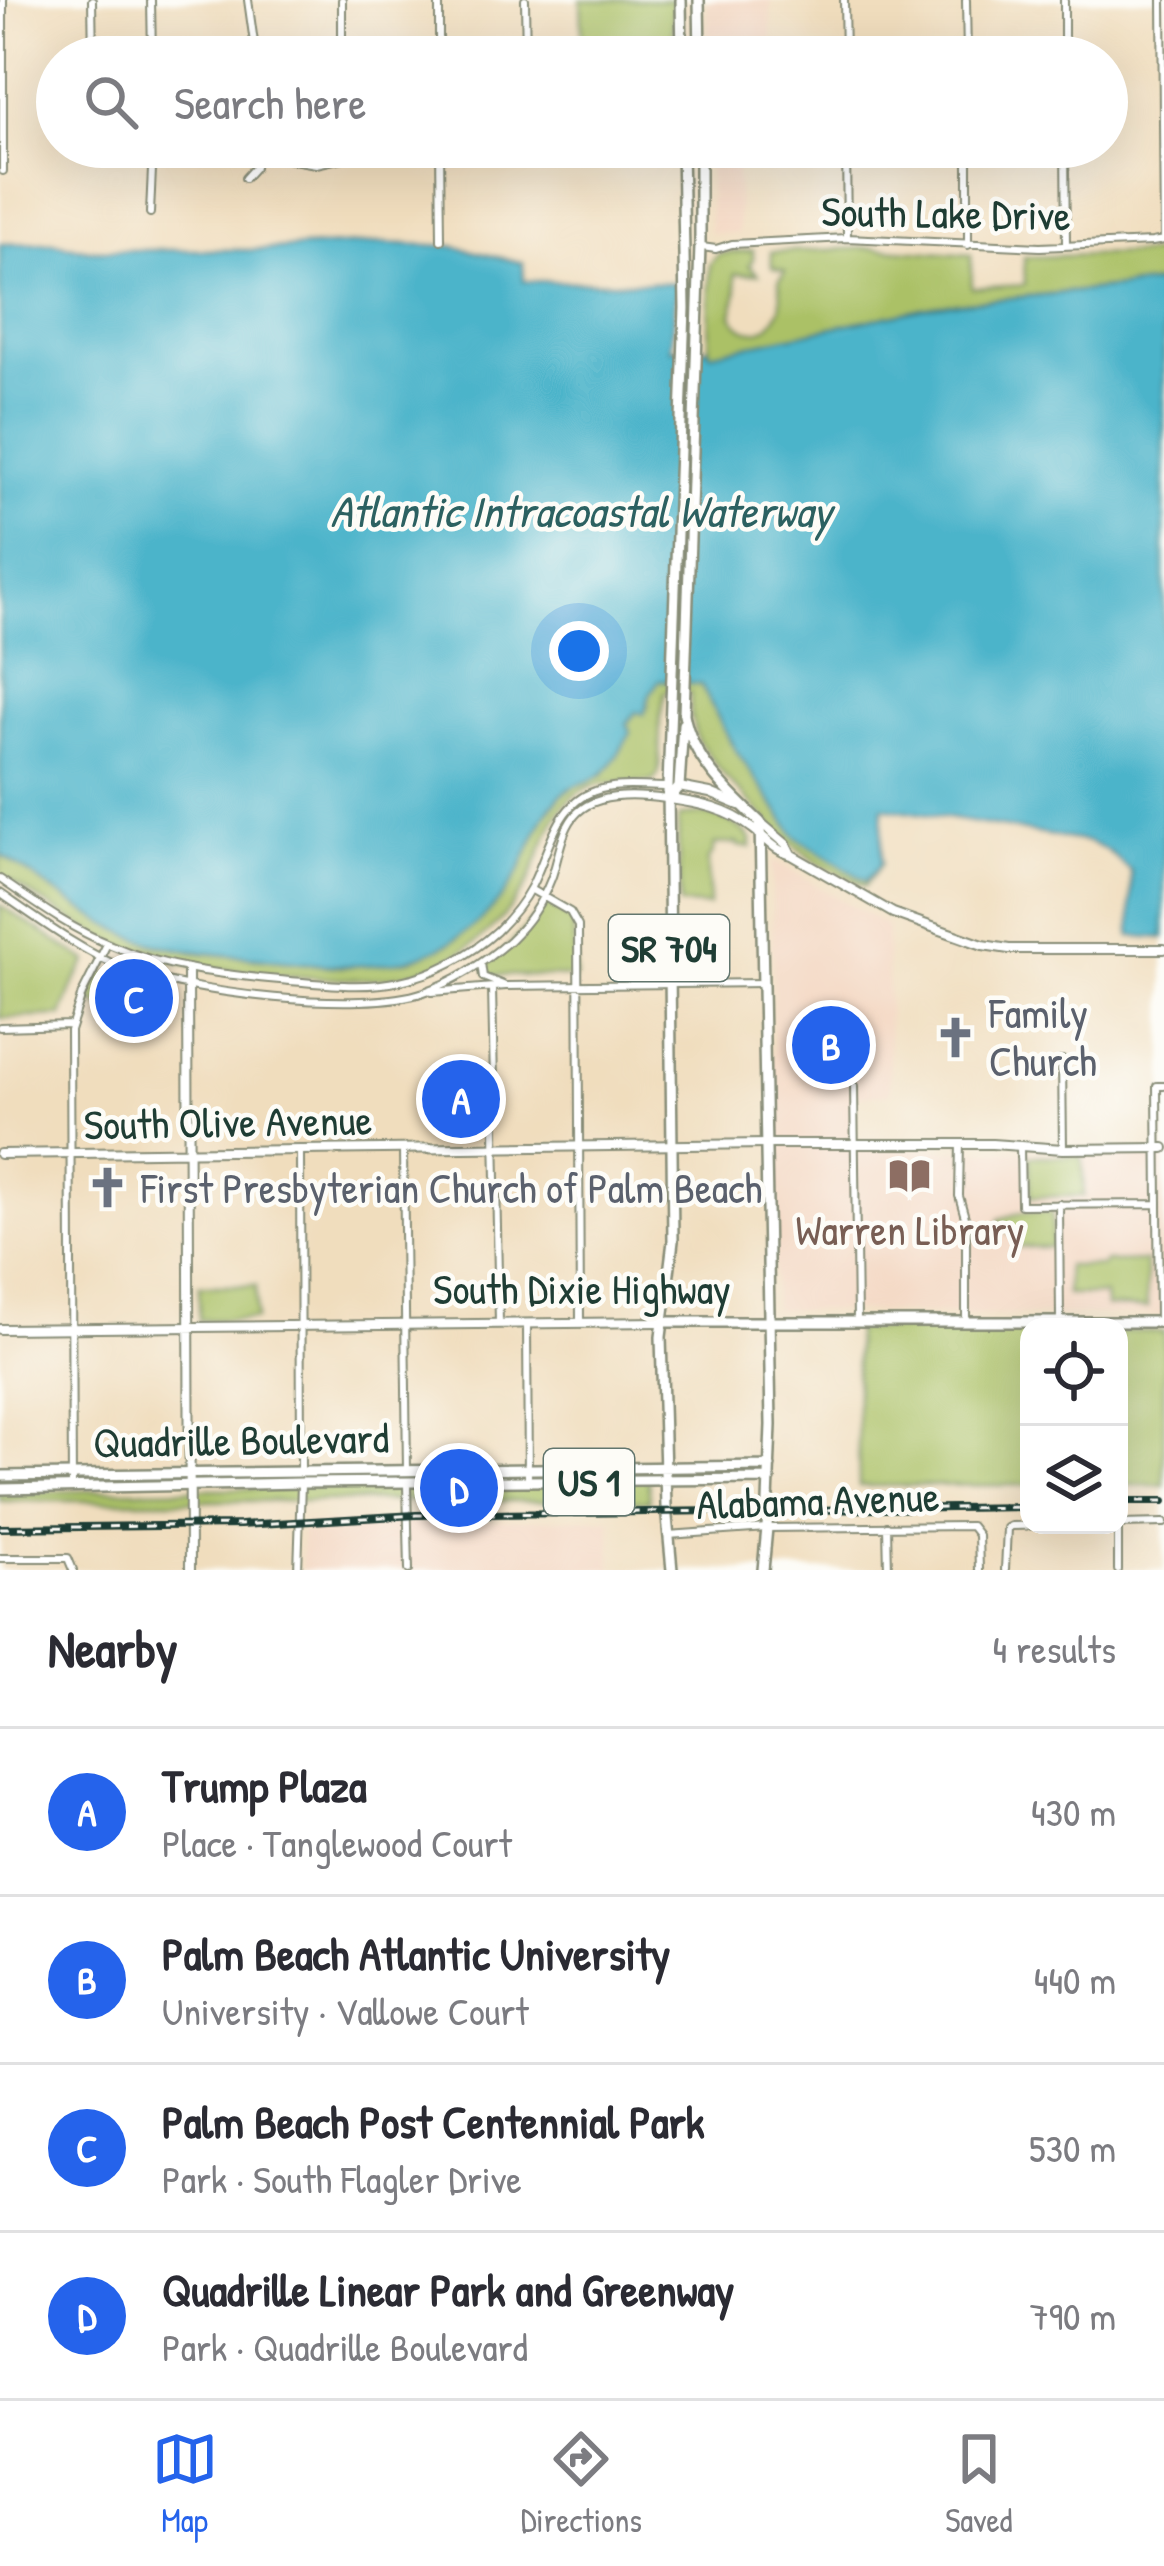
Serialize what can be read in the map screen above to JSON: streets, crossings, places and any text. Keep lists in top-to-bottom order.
{
  "streets": {
    "main road": [
      "SR 704",
      "South Dixie Highway",
      "Quadrille Boulevard",
      "US 1"
    ],
    "street": ["South Lake Drive", "South Olive Avenue", "Alabama Avenue"]
  },
  "crossings": [
    ["SR 704", "South Olive Avenue"],
    ["SR 704", "South Dixie Highway"],
    ["SR 704", "US 1"],
    ["South Dixie Highway", "US 1"],
    ["Quadrille Boulevard", "US 1"]
  ],
  "water": ["Atlantic Intracoastal Waterway"],
  "places": {
    "church": ["Family Church", "First Presbyterian Church of Palm Beach"],
    "library": ["Warren Library"]
  },
  "page": {
    "search": "Search here",
    "pins": [
      "C",
      "B",
      "A",
      "D"
    ],
    "heading": ["Nearby", "4 results"],
    "list": [
      {
        "mark": "A",
        "name": "Trump Plaza",
        "note": "Place · Tanglewood Court",
        "value": "430 m"
      },
      {
        "mark": "B",
        "name": "Palm Beach Atlantic University",
        "note": "University · Vallowe Court",
        "value": "440 m"
      },
      {
        "mark": "C",
        "name": "Palm Beach Post Centennial Park",
        "note": "Park · South Flagler Drive",
        "value": "530 m"
      },
      {
        "mark": "D",
        "name": "Quadrille Linear Park and Greenway",
        "note": "Park · Quadrille Boulevard",
        "value": "790 m"
      }
    ],
    "nav": ["Map", "Directions", "Saved"]
  }
}
